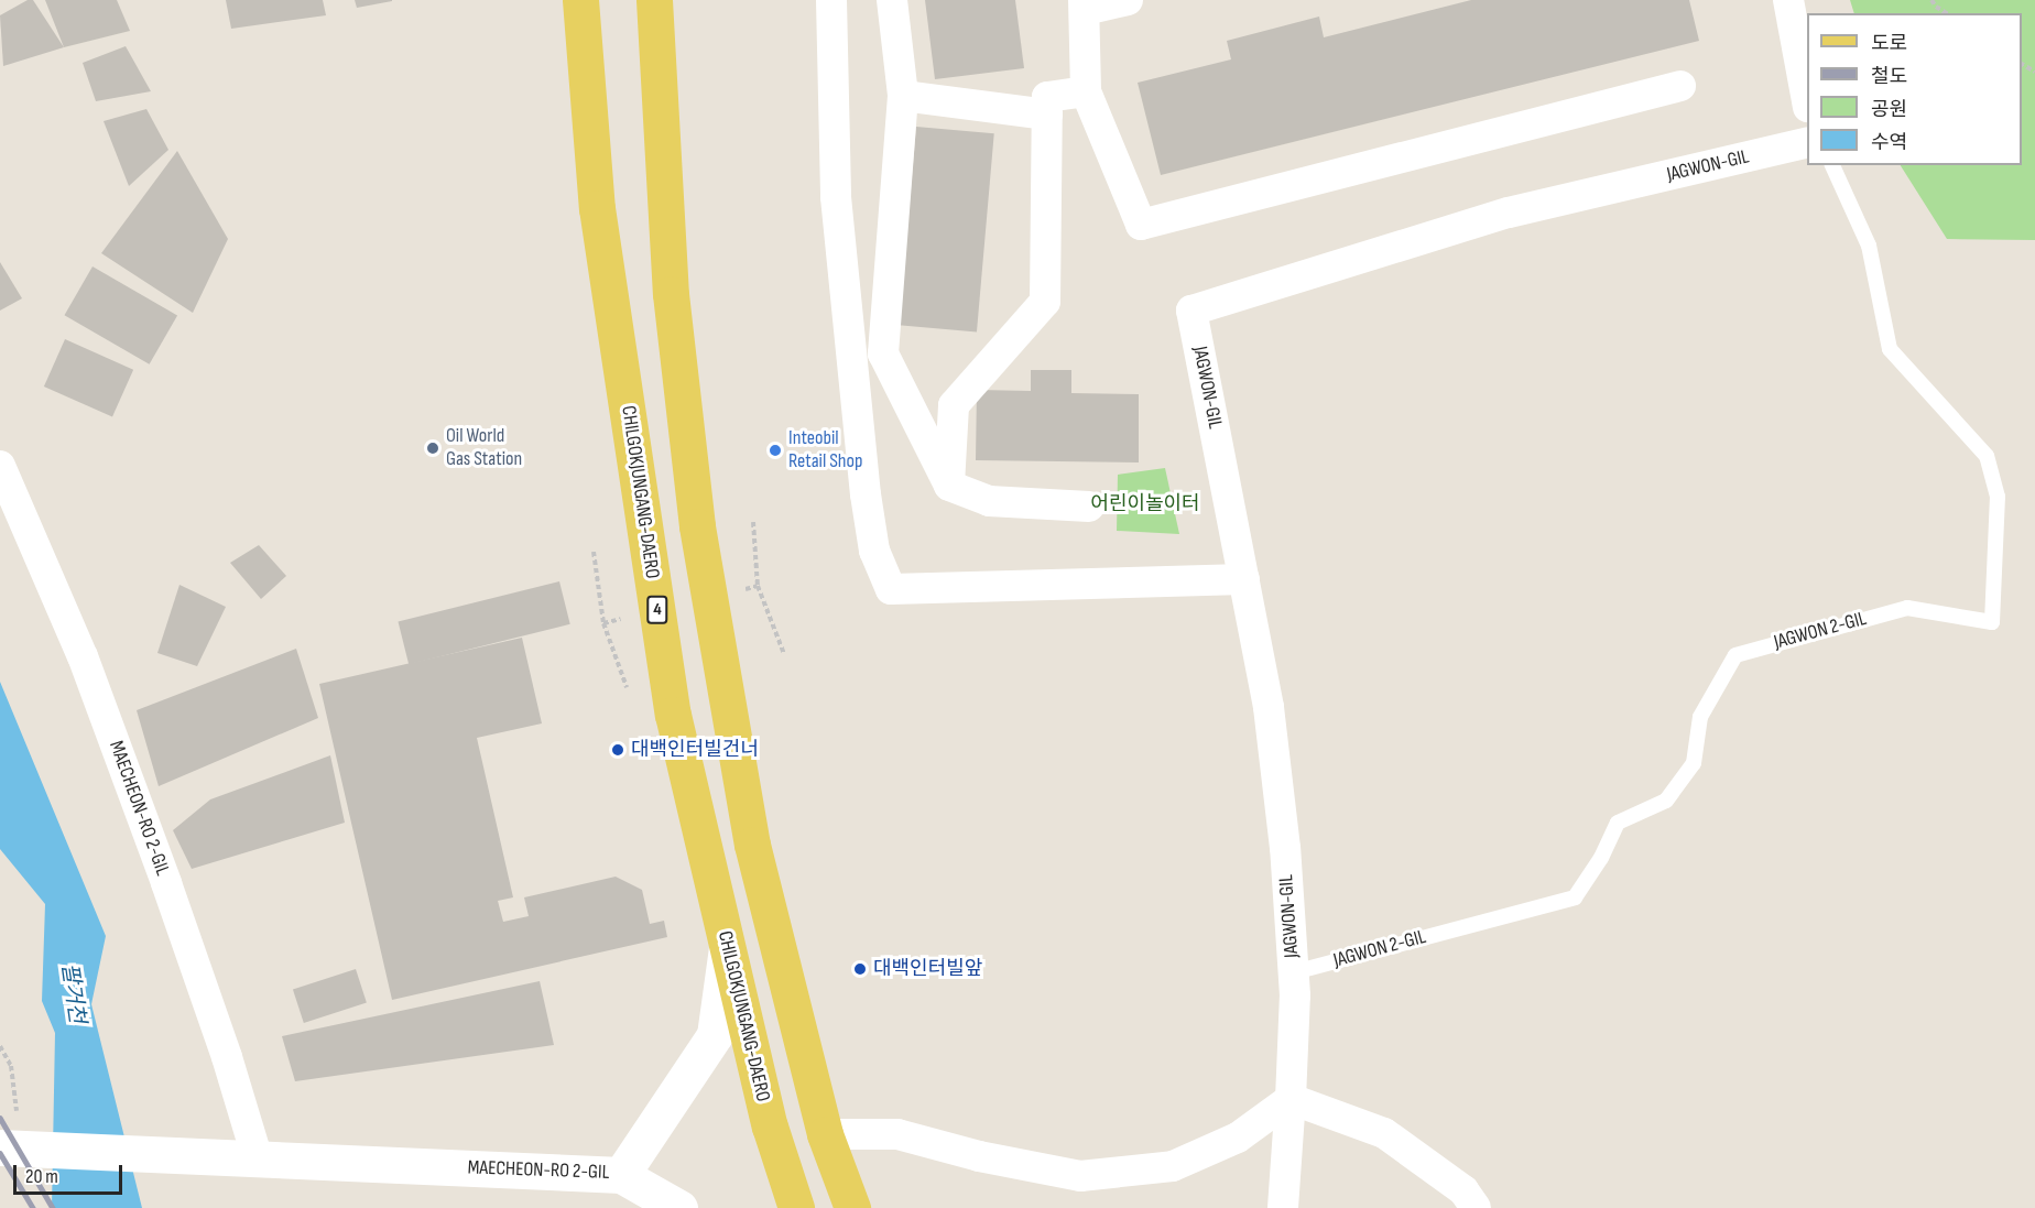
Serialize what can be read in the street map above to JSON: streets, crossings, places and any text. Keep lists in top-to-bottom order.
{
  "streets": {
    "main road": ["CHILGOKJUNGANG-DAERO", "4"],
    "street": ["JAGWON-GIL", "MAECHEON-RO 2-GIL"],
    "lane": ["JAGWON 2-GIL"]
  },
  "crossings": [
    ["JAGWON-GIL", "JAGWON 2-GIL"]
  ],
  "water": ["팔거천"],
  "parks": ["어린이놀이터"],
  "places": [
    "Oil World Gas Station",
    "Inteobil Retail Shop",
    "대백인터빌건너",
    "대백인터빌앞"
  ],
  "legend": [
    "도로",
    "철도",
    "공원",
    "수역"
  ],
  "scale_bar": "20 m"
}
